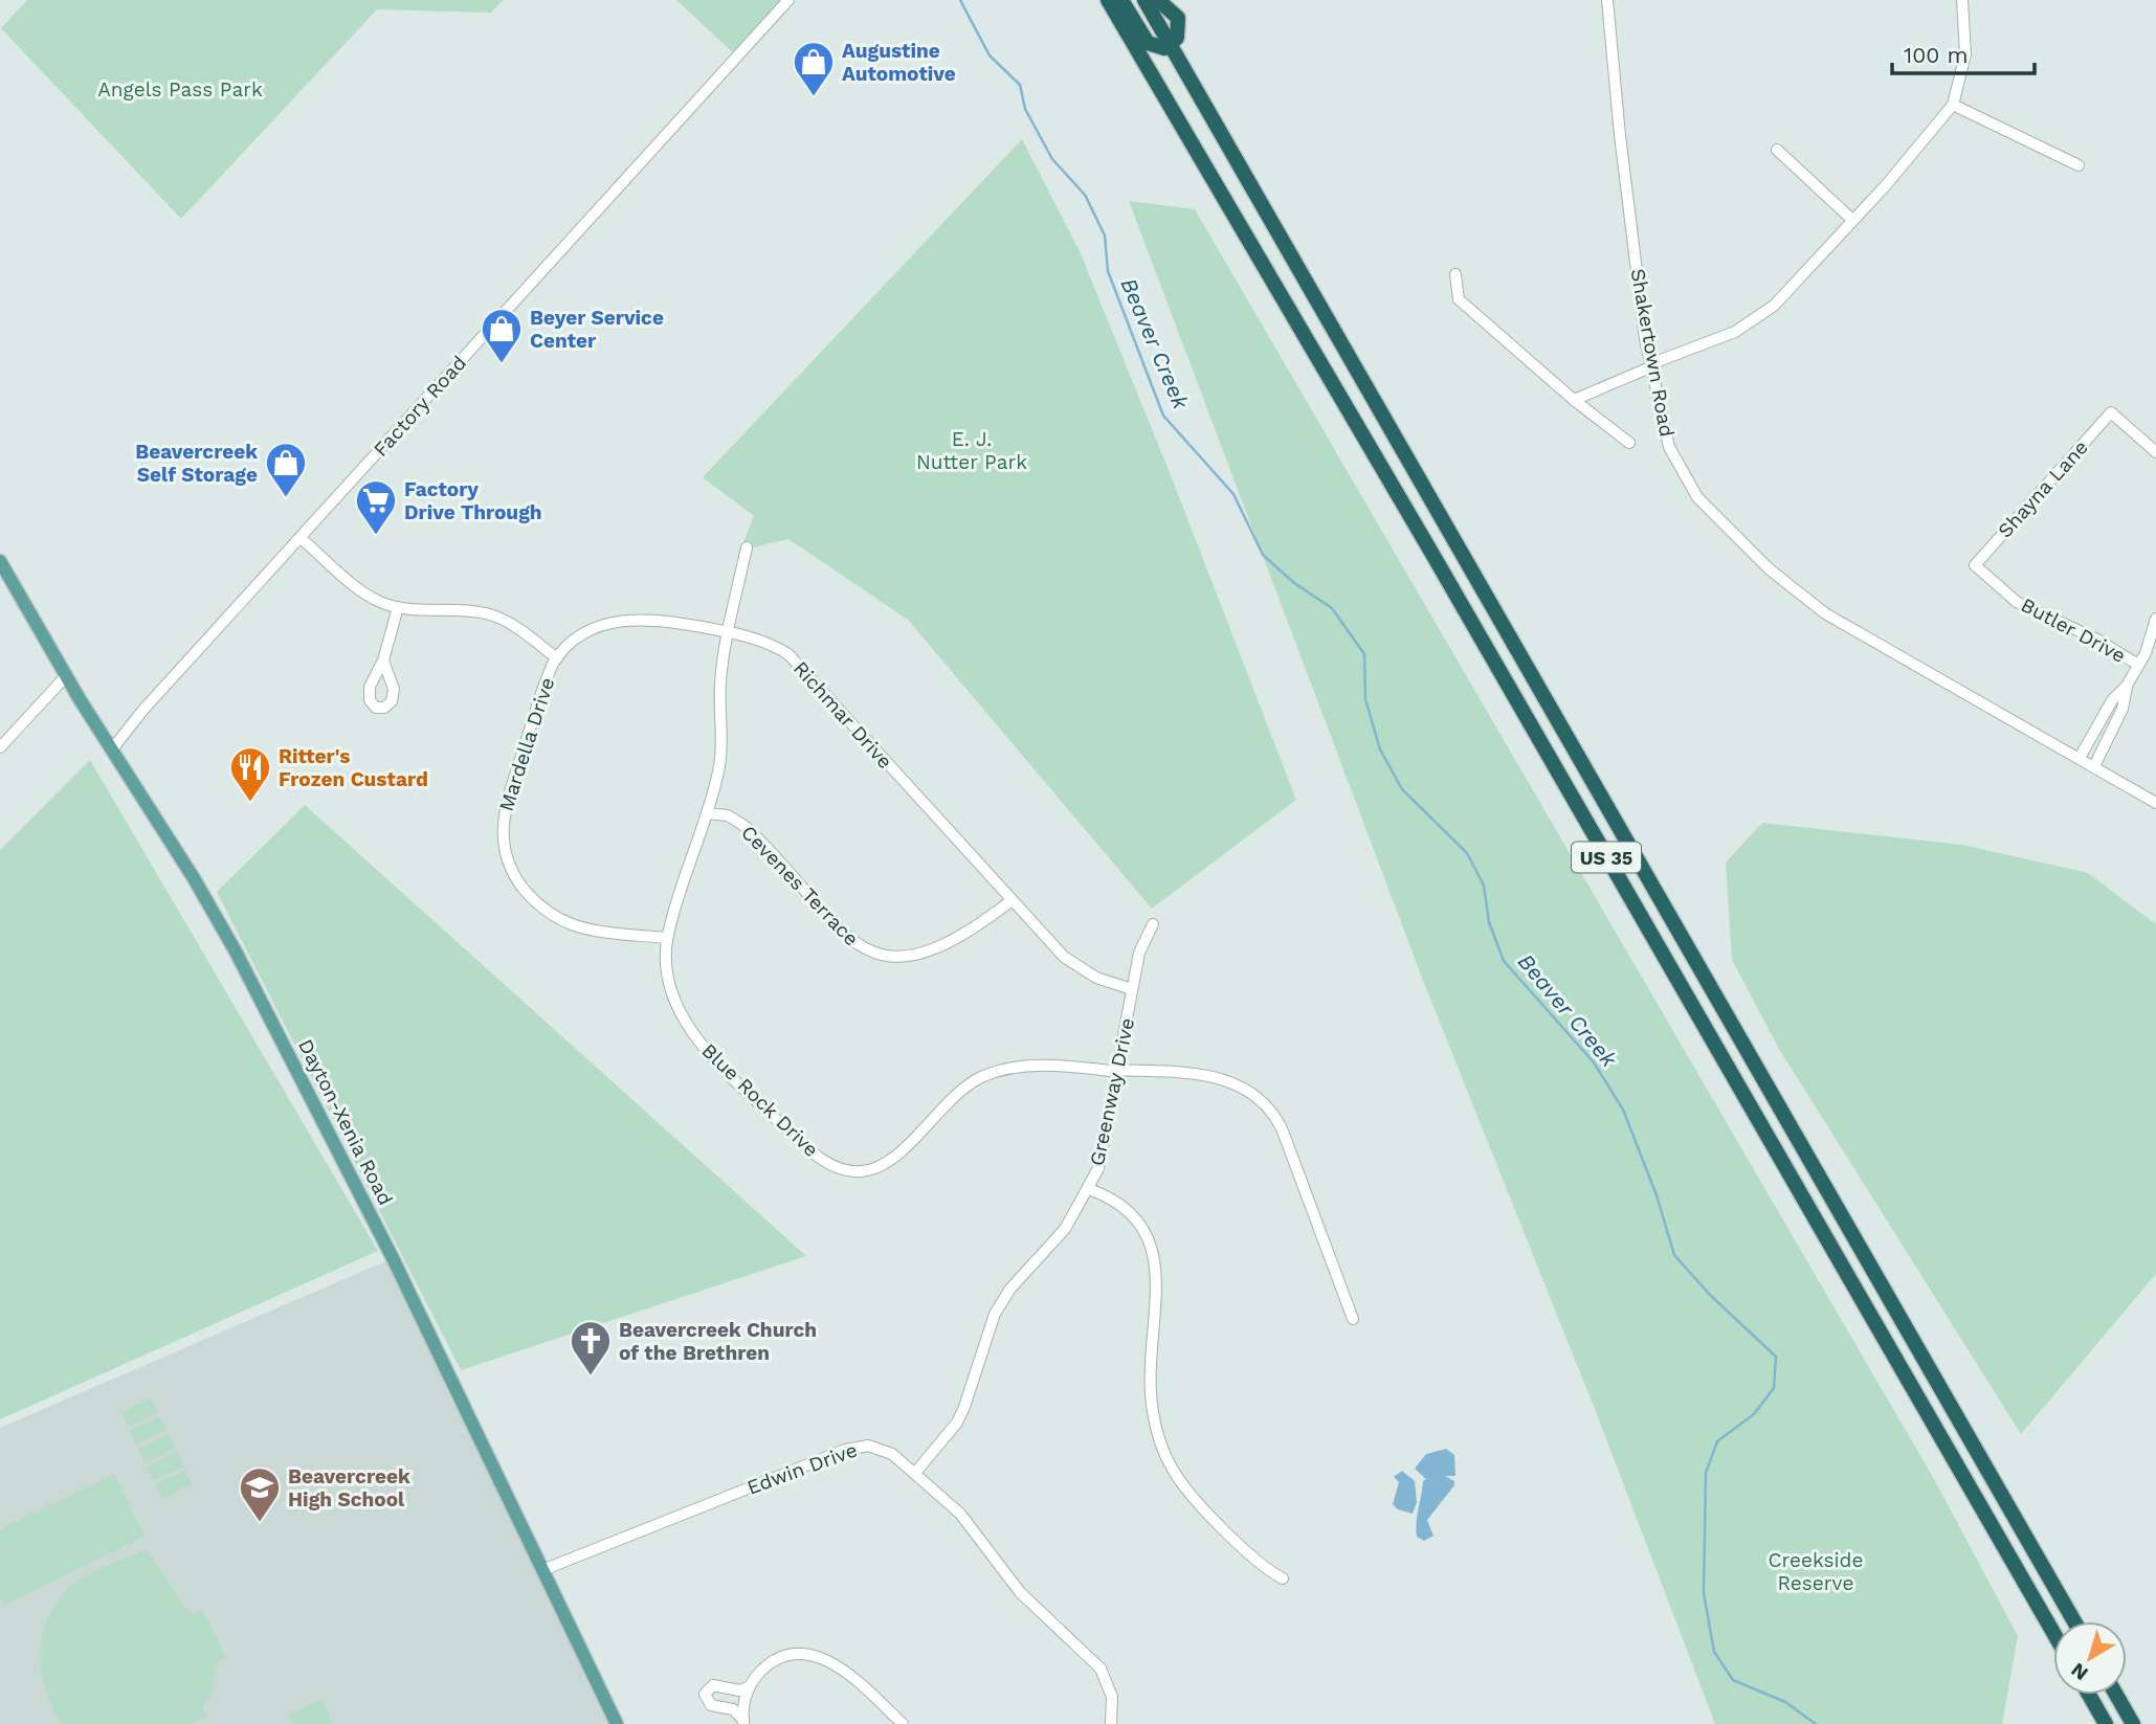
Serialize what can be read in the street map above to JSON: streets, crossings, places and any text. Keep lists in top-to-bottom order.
{
  "streets": {
    "highway": ["US 35"],
    "main road": ["Dayton-Xenia Road"],
    "street": [
      "Shakertown Road",
      "Factory Road",
      "Shayna Lane",
      "Butler Drive",
      "Richmar Drive",
      "Mardella Drive",
      "Cevenes Terrace",
      "Greenway Drive",
      "Blue Rock Drive",
      "Edwin Drive"
    ]
  },
  "crossings": [
    ["Factory Road", "Dayton-Xenia Road"],
    ["Shayna Lane", "Butler Drive"],
    ["Richmar Drive", "Mardella Drive"],
    ["Richmar Drive", "Cevenes Terrace"],
    ["Richmar Drive", "Greenway Drive"],
    ["Richmar Drive", "Blue Rock Drive"],
    ["Mardella Drive", "Blue Rock Drive"],
    ["Cevenes Terrace", "Blue Rock Drive"],
    ["Greenway Drive", "Blue Rock Drive"],
    ["Greenway Drive", "Edwin Drive"],
    ["Dayton-Xenia Road", "Edwin Drive"]
  ],
  "water": ["Beaver Creek"],
  "parks": ["Angels Pass Park", "E. J. Nutter Park", "Creekside Reserve"],
  "places": {
    "shop": ["Augustine Automotive", "Beyer Service Center", "Beavercreek Self Storage"],
    "supermarket": ["Factory Drive Through"],
    "restaurant": ["Ritter's Frozen Custard"],
    "church": ["Beavercreek Church of the Brethren"],
    "school or university": ["Beavercreek High School"]
  },
  "scale_bar": "100 m",
  "north": "bottom left"
}
